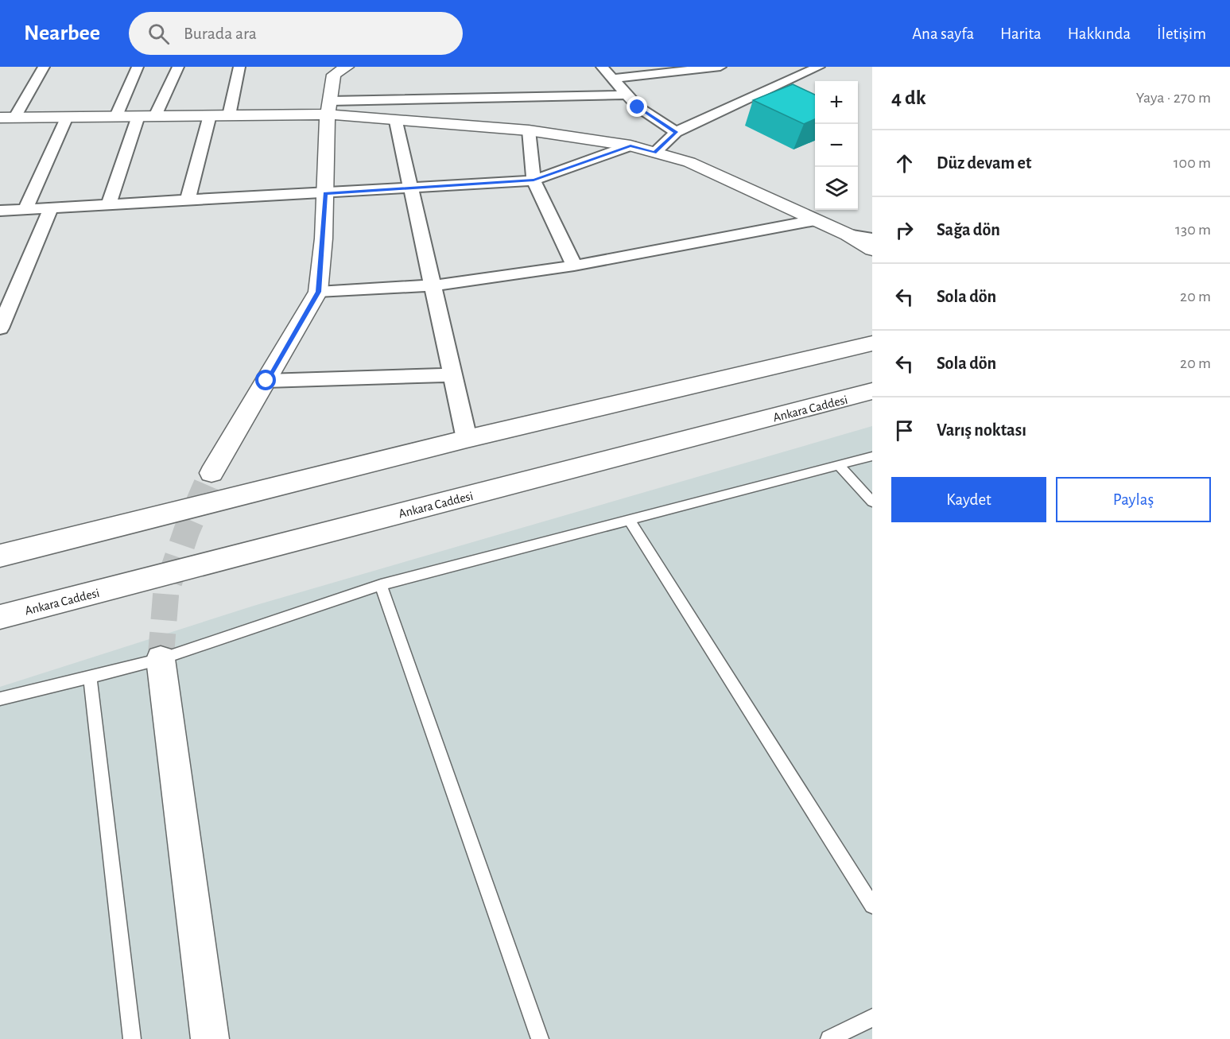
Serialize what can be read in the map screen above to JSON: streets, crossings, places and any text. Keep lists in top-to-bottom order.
{
  "streets": {
    "main road": ["Ankara Caddesi"]
  },
  "page": {
    "header": "Nearbee",
    "search": "Burada ara",
    "nav": [
      "Ana sayfa",
      "Harita",
      "Hakkında",
      "İletişim"
    ],
    "heading": ["4 dk", "Yaya · 270 m"],
    "map_buttons": ["+", "−"],
    "list": [
      ["Düz devam et", "100 m"],
      ["Sağa dön", "130 m"],
      ["Sola dön", "20 m"],
      ["Sola dön", "20 m"],
      "Varış noktası"
    ],
    "buttons": ["Kaydet", "Paylaş"]
  }
}
